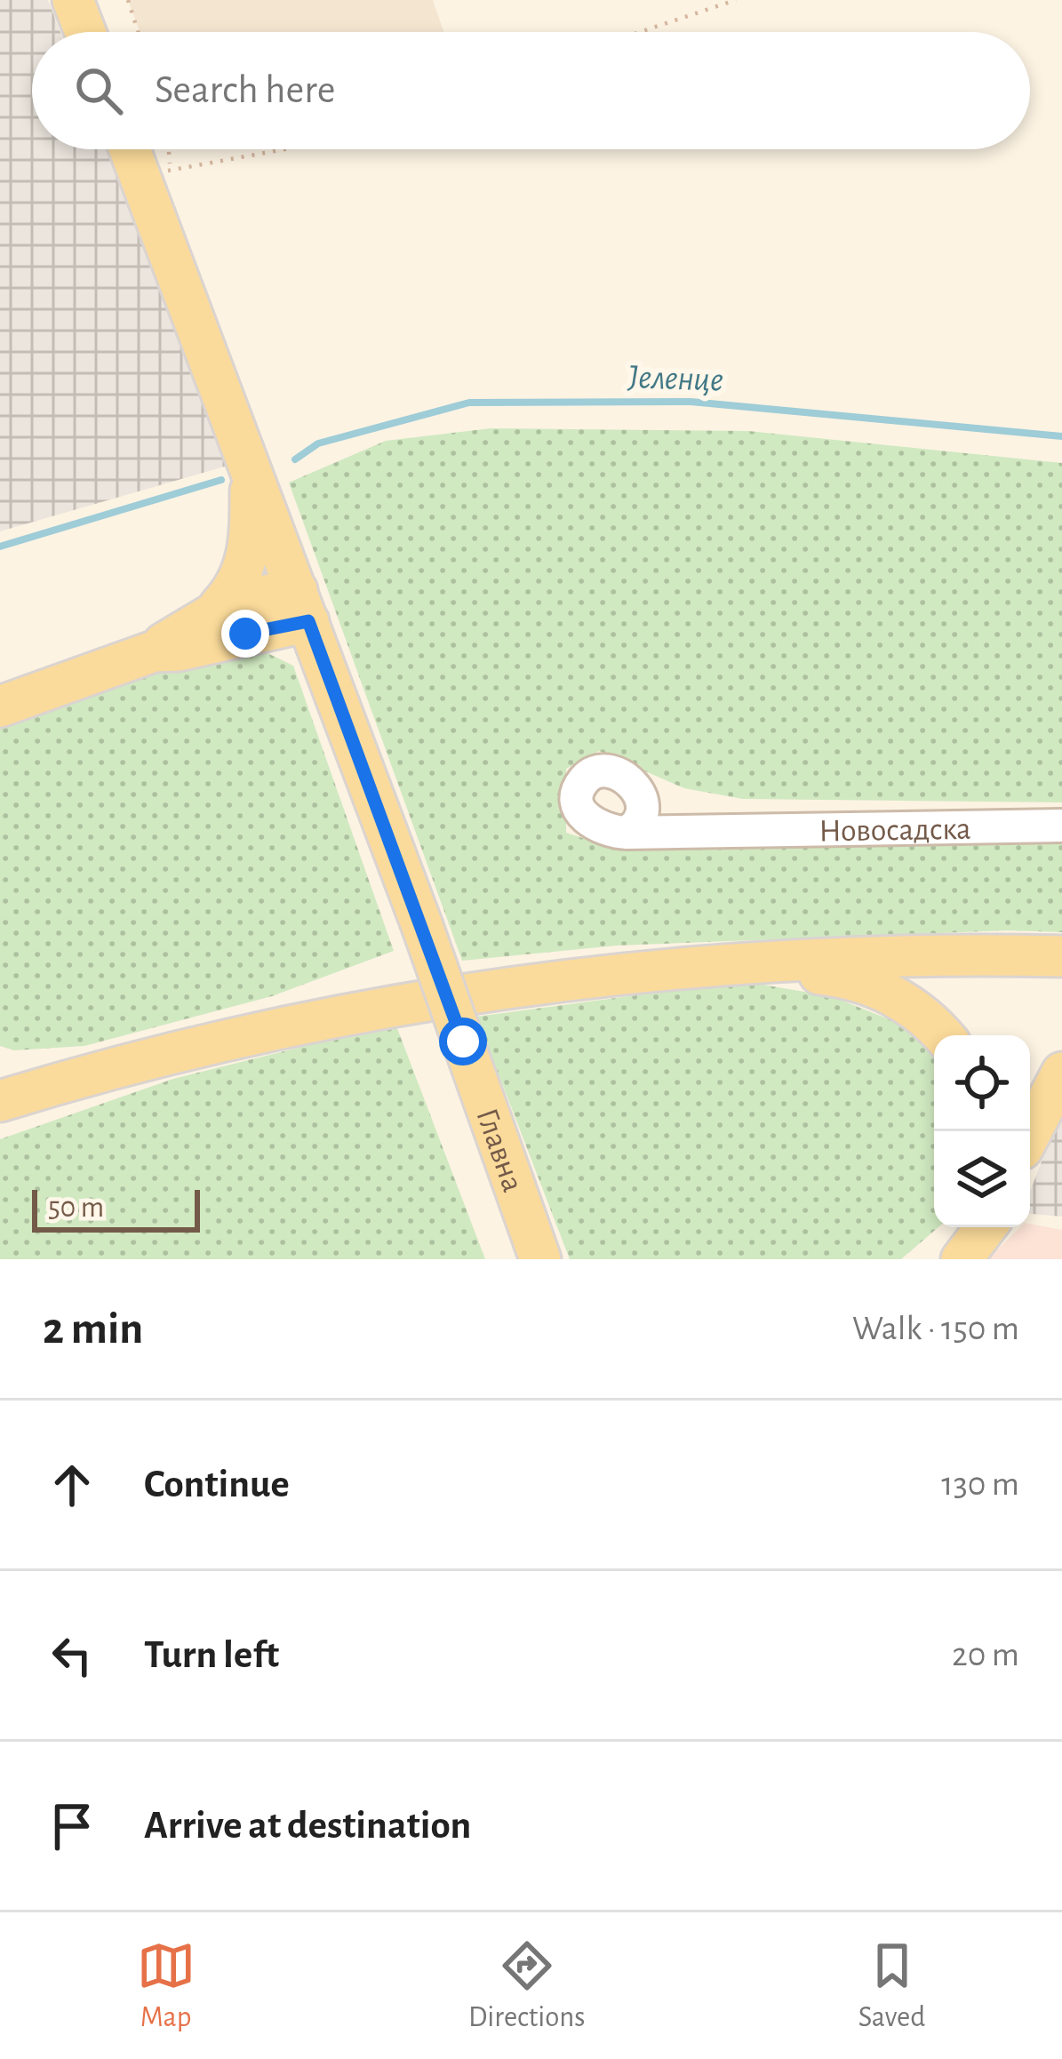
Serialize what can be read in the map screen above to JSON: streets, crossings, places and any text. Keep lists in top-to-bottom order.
{
  "streets": {
    "main road": ["Главна"],
    "street": ["Новосадска"]
  },
  "water": ["Јеленце"],
  "scale_bar": "50 m",
  "page": {
    "search": "Search here",
    "scale": "50 m",
    "heading": ["2 min", "Walk · 150 m"],
    "list": [
      ["Continue", "130 m"],
      ["Turn left", "20 m"],
      "Arrive at destination"
    ],
    "nav": ["Map", "Directions", "Saved"]
  }
}
